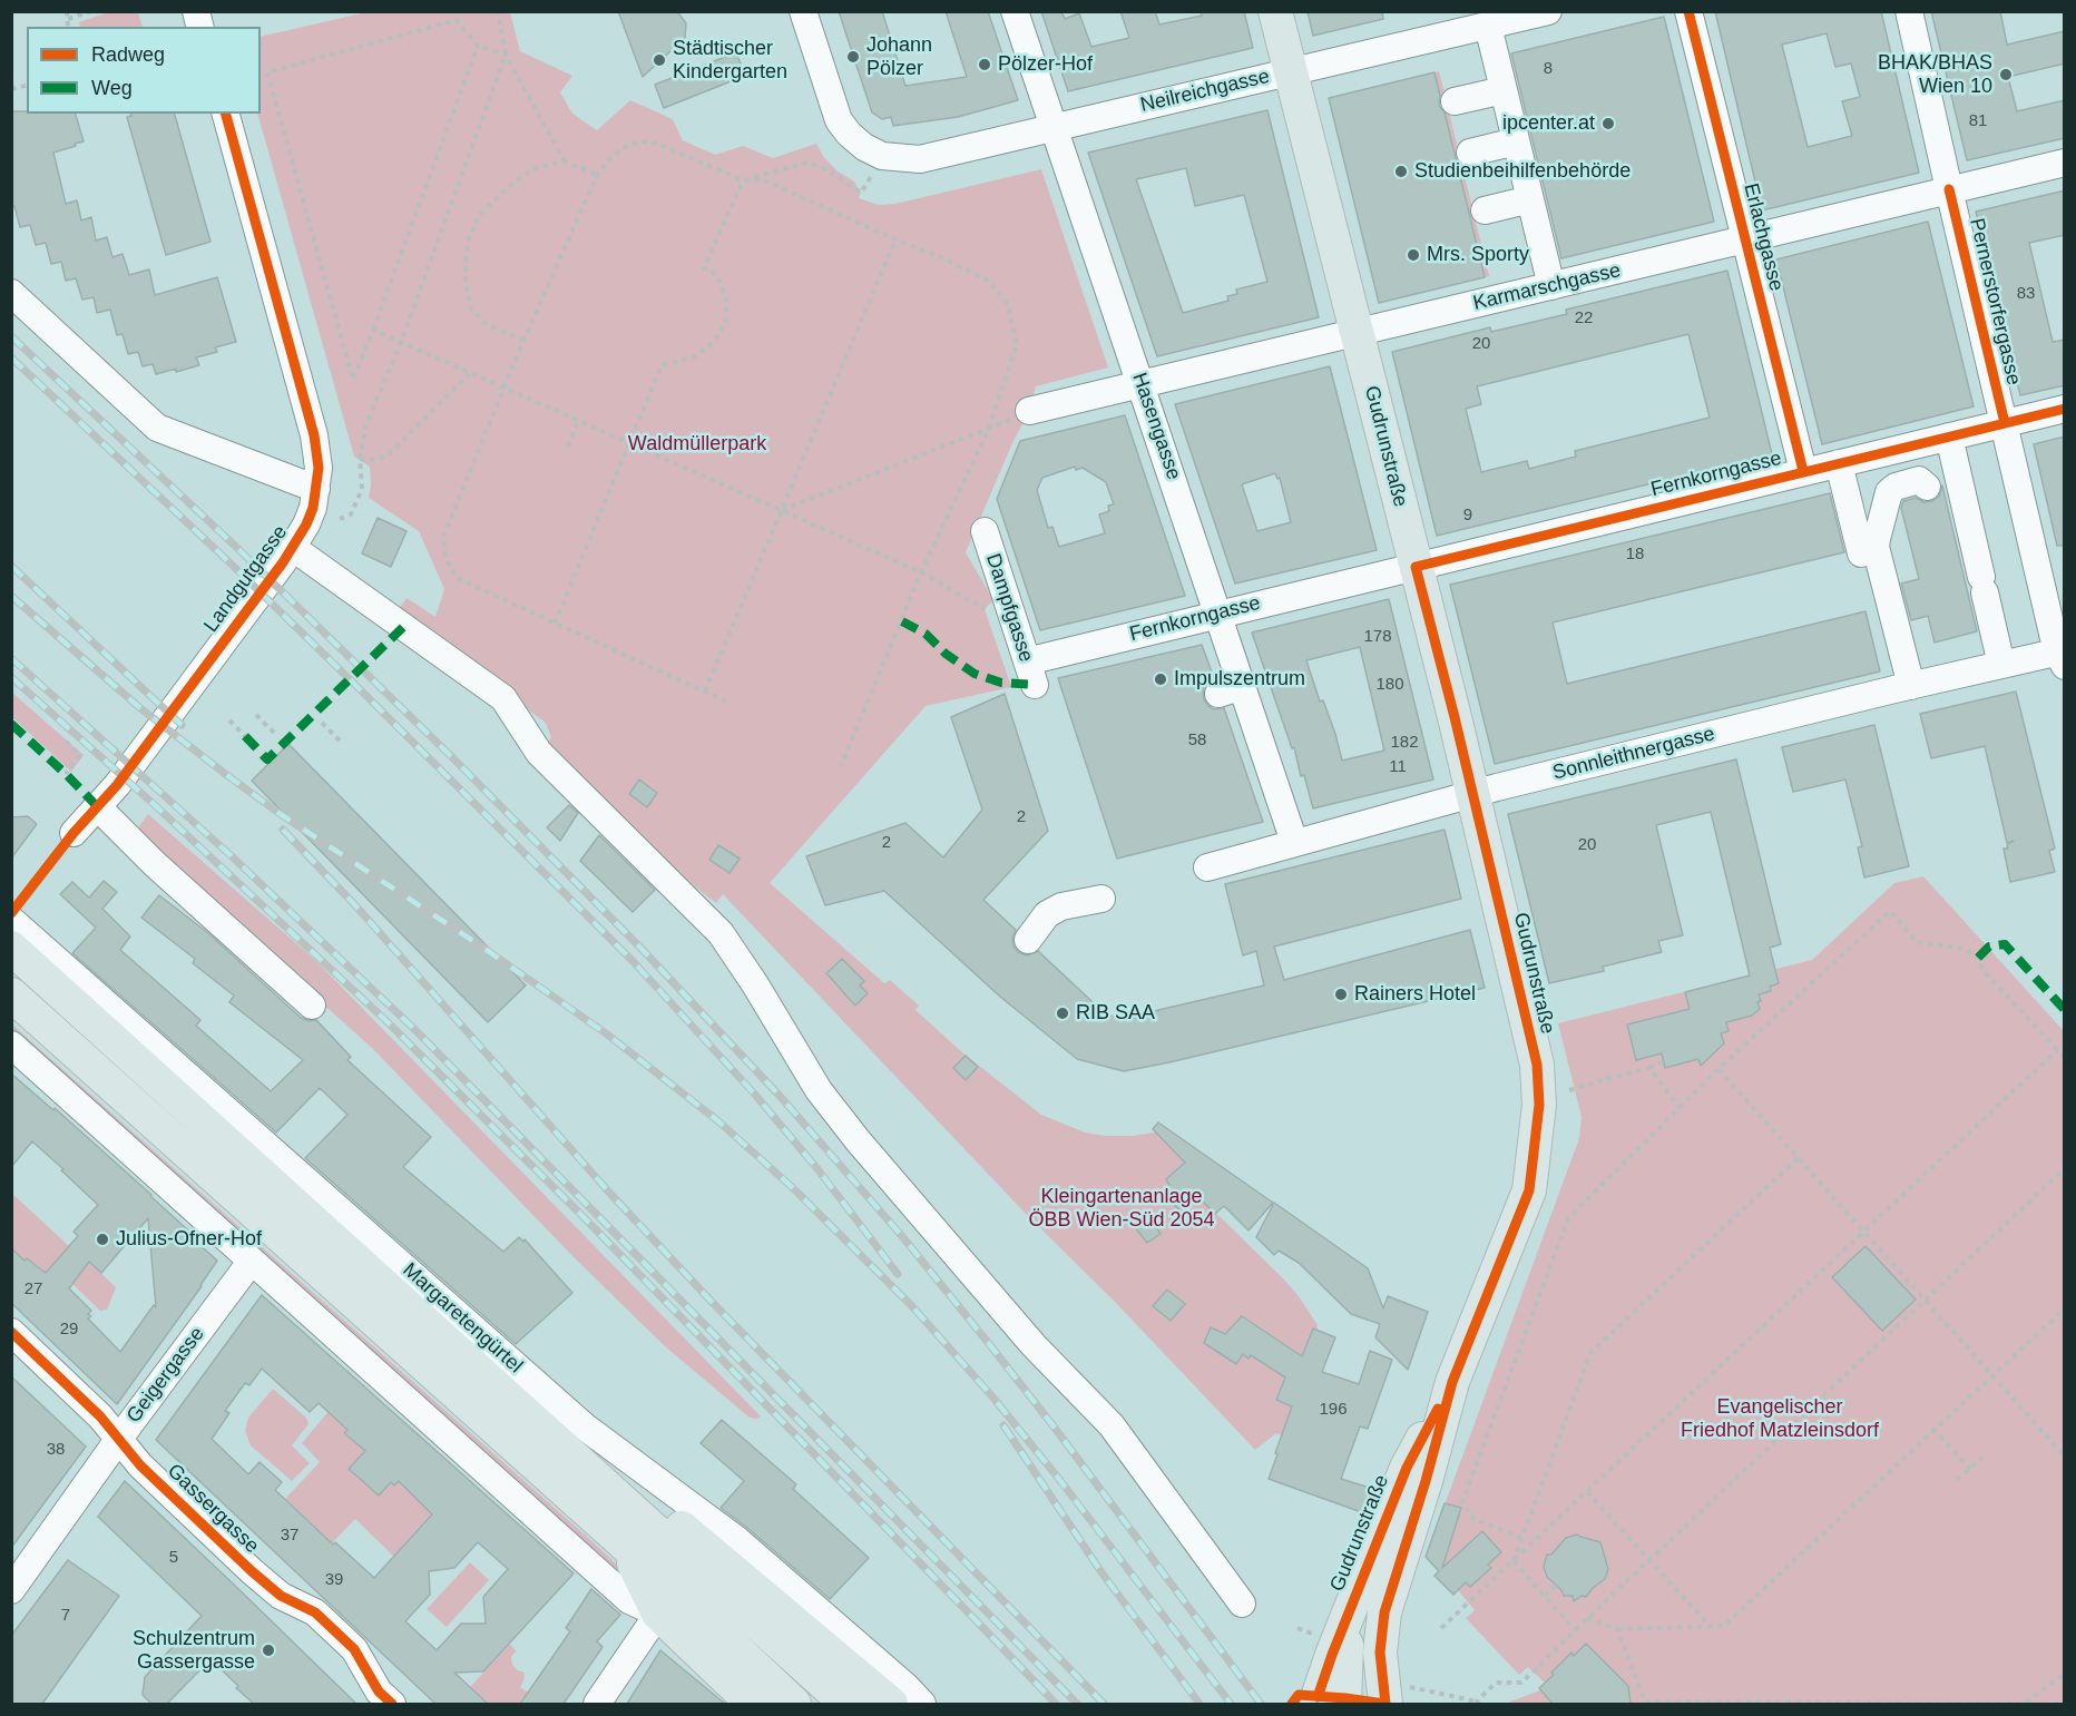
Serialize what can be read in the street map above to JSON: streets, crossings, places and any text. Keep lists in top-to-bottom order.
{
  "streets": {
    "main road": ["Gudrunstraße", "Margaretengürtel"],
    "street": [
      "Neilreichgasse",
      "Erlachgasse",
      "Karmarschgasse",
      "Pernerstorfergasse",
      "Hasengasse",
      "Fernkorngasse",
      "Landgutgasse",
      "Dampfgasse",
      "Sonnleithnergasse",
      "Geigergasse",
      "Gassergasse"
    ]
  },
  "crossings": [
    ["Neilreichgasse", "Hasengasse"],
    ["Neilreichgasse", "Gudrunstraße"],
    ["Erlachgasse", "Karmarschgasse"],
    ["Erlachgasse", "Fernkorngasse"],
    ["Karmarschgasse", "Pernerstorfergasse"],
    ["Karmarschgasse", "Hasengasse"],
    ["Karmarschgasse", "Gudrunstraße"],
    ["Pernerstorfergasse", "Fernkorngasse"],
    ["Pernerstorfergasse", "Sonnleithnergasse"],
    ["Hasengasse", "Fernkorngasse"],
    ["Hasengasse", "Sonnleithnergasse"],
    ["Gudrunstraße", "Fernkorngasse"],
    ["Gudrunstraße", "Sonnleithnergasse"],
    ["Fernkorngasse", "Dampfgasse"],
    ["Geigergasse", "Gassergasse"]
  ],
  "parks": ["Waldmüllerpark", "Kleingartenanlage ÖBB Wien-Süd 2054", "Evangelischer Friedhof Matzleinsdorf"],
  "places": [
    "Johann Pölzer",
    "Städtischer Kindergarten",
    "Pölzer-Hof",
    "BHAK/BHAS Wien 10",
    "ipcenter.at",
    "Studienbeihilfenbehörde",
    "Mrs. Sporty",
    "Impulszentrum",
    "Rainers Hotel",
    "RIB SAA",
    "Julius-Ofner-Hof",
    "Schulzentrum Gassergasse"
  ],
  "house_numbers": [
    "8",
    "81",
    "83",
    "22",
    "20",
    "9",
    "18",
    "178",
    "180",
    "58",
    "182",
    "11",
    "2",
    "2",
    "20",
    "27",
    "29",
    "196",
    "38",
    "37",
    "5",
    "39",
    "7"
  ],
  "legend": ["Radweg", "Weg"]
}
